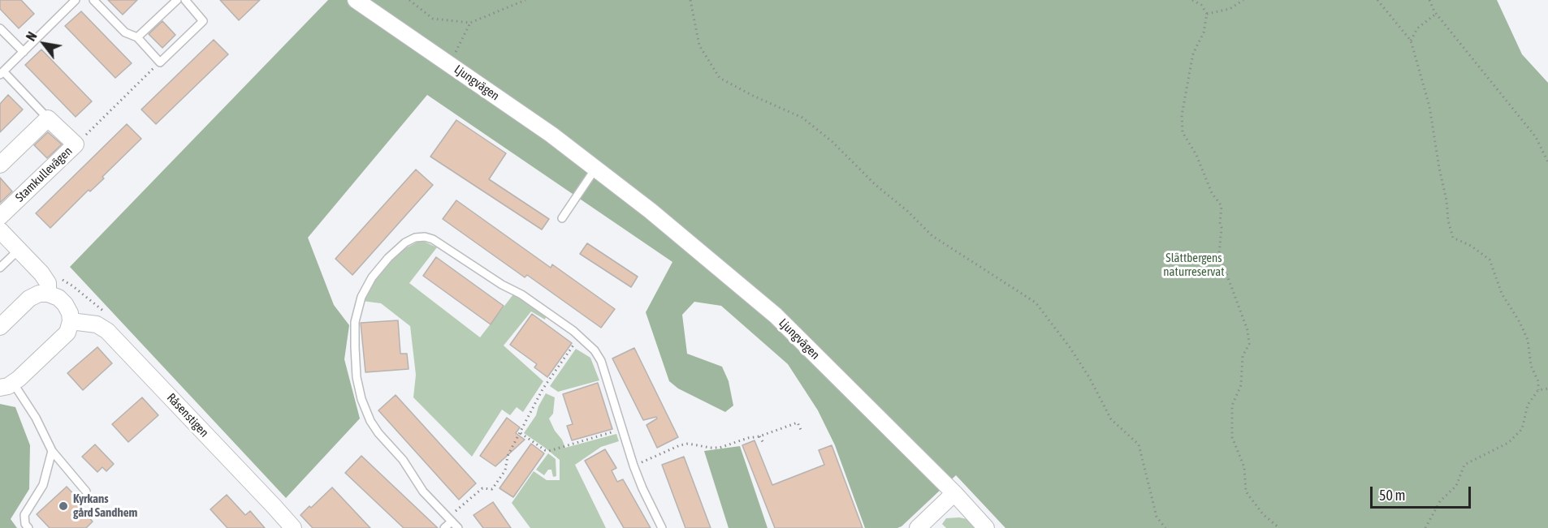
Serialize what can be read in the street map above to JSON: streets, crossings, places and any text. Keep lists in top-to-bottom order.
{
  "streets": {
    "street": ["Ljungvägen", "Stamkullevägen", "Råsenstigen"]
  },
  "parks": ["Slättbergens naturreservat"],
  "places": ["Kyrkans gård Sandhem"],
  "scale_bar": "50 m",
  "north": "top left"
}
